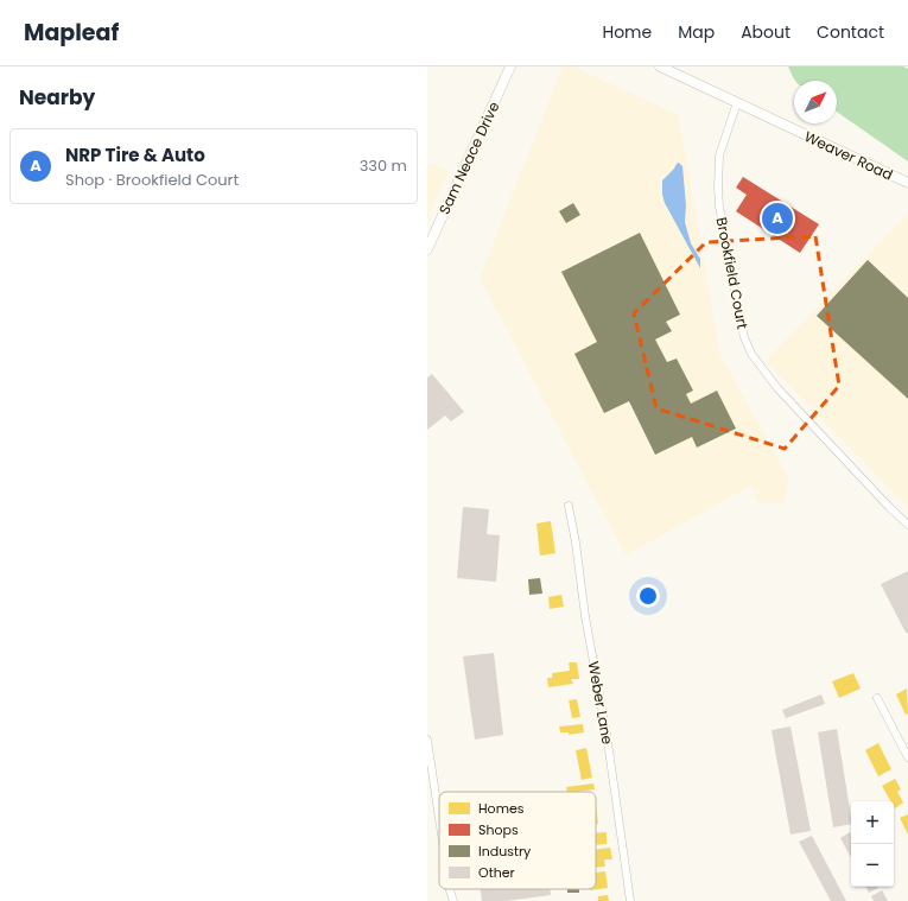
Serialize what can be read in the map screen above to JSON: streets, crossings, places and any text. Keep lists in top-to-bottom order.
{
  "streets": {
    "main road": ["Weaver Road", "Sam Neace Drive"],
    "street": ["Brookfield Court", "Weber Lane"]
  },
  "crossings": [
    ["Weaver Road", "Brookfield Court"]
  ],
  "legend": [
    "Homes",
    "Shops",
    "Industry",
    "Other"
  ],
  "north": "top right",
  "page": {
    "header": "Mapleaf",
    "nav": [
      "Home",
      "Map",
      "About",
      "Contact"
    ],
    "heading": "Nearby",
    "list": [
      {
        "mark": "A",
        "name": "NRP Tire & Auto",
        "note": "Shop · Brookfield Court",
        "value": "330 m"
      }
    ],
    "pins": "A",
    "map_buttons": ["+", "−"]
  }
}
